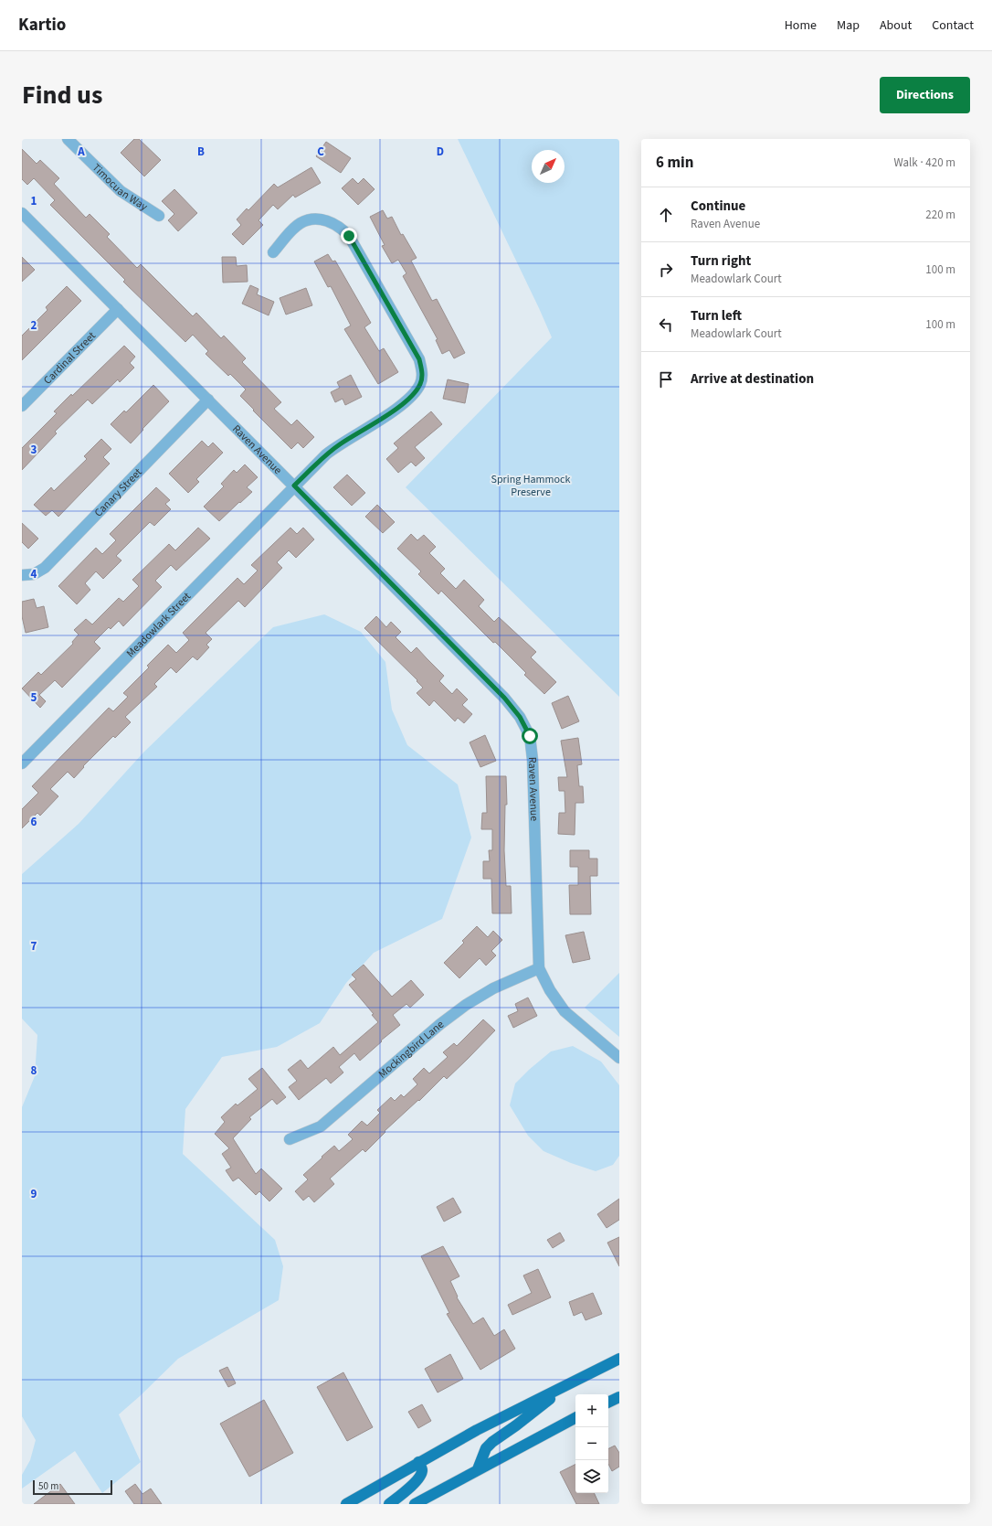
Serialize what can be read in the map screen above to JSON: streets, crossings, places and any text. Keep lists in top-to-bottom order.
{
  "streets": {
    "street": [
      "Timocuan Way",
      "Cardinal Street",
      "Raven Avenue",
      "Canary Street",
      "Meadowlark Street",
      "Mockingbird Lane"
    ]
  },
  "crossings": [
    ["Cardinal Street", "Raven Avenue"],
    ["Raven Avenue", "Canary Street"],
    ["Raven Avenue", "Meadowlark Street"],
    ["Raven Avenue", "Mockingbird Lane"]
  ],
  "parks": ["Spring Hammock Preserve"],
  "scale_bar": "50 m",
  "north": "top right",
  "page": {
    "header": "Kartio",
    "nav": [
      "Home",
      "Map",
      "About",
      "Contact"
    ],
    "title": "Find us",
    "buttons": "Directions",
    "heading": ["6 min", "Walk · 420 m"],
    "list": [
      ["Continue", "Raven Avenue", "220 m"],
      ["Turn right", "Meadowlark Court", "100 m"],
      ["Turn left", "Meadowlark Court", "100 m"],
      "Arrive at destination"
    ],
    "map_buttons": ["+", "−"],
    "scale": "50 m"
  },
  "grid": {
    "columns": [
      "A",
      "B",
      "C",
      "D"
    ],
    "rows": [
      "1",
      "2",
      "3",
      "4",
      "5",
      "6",
      "7",
      "8",
      "9"
    ]
  }
}
